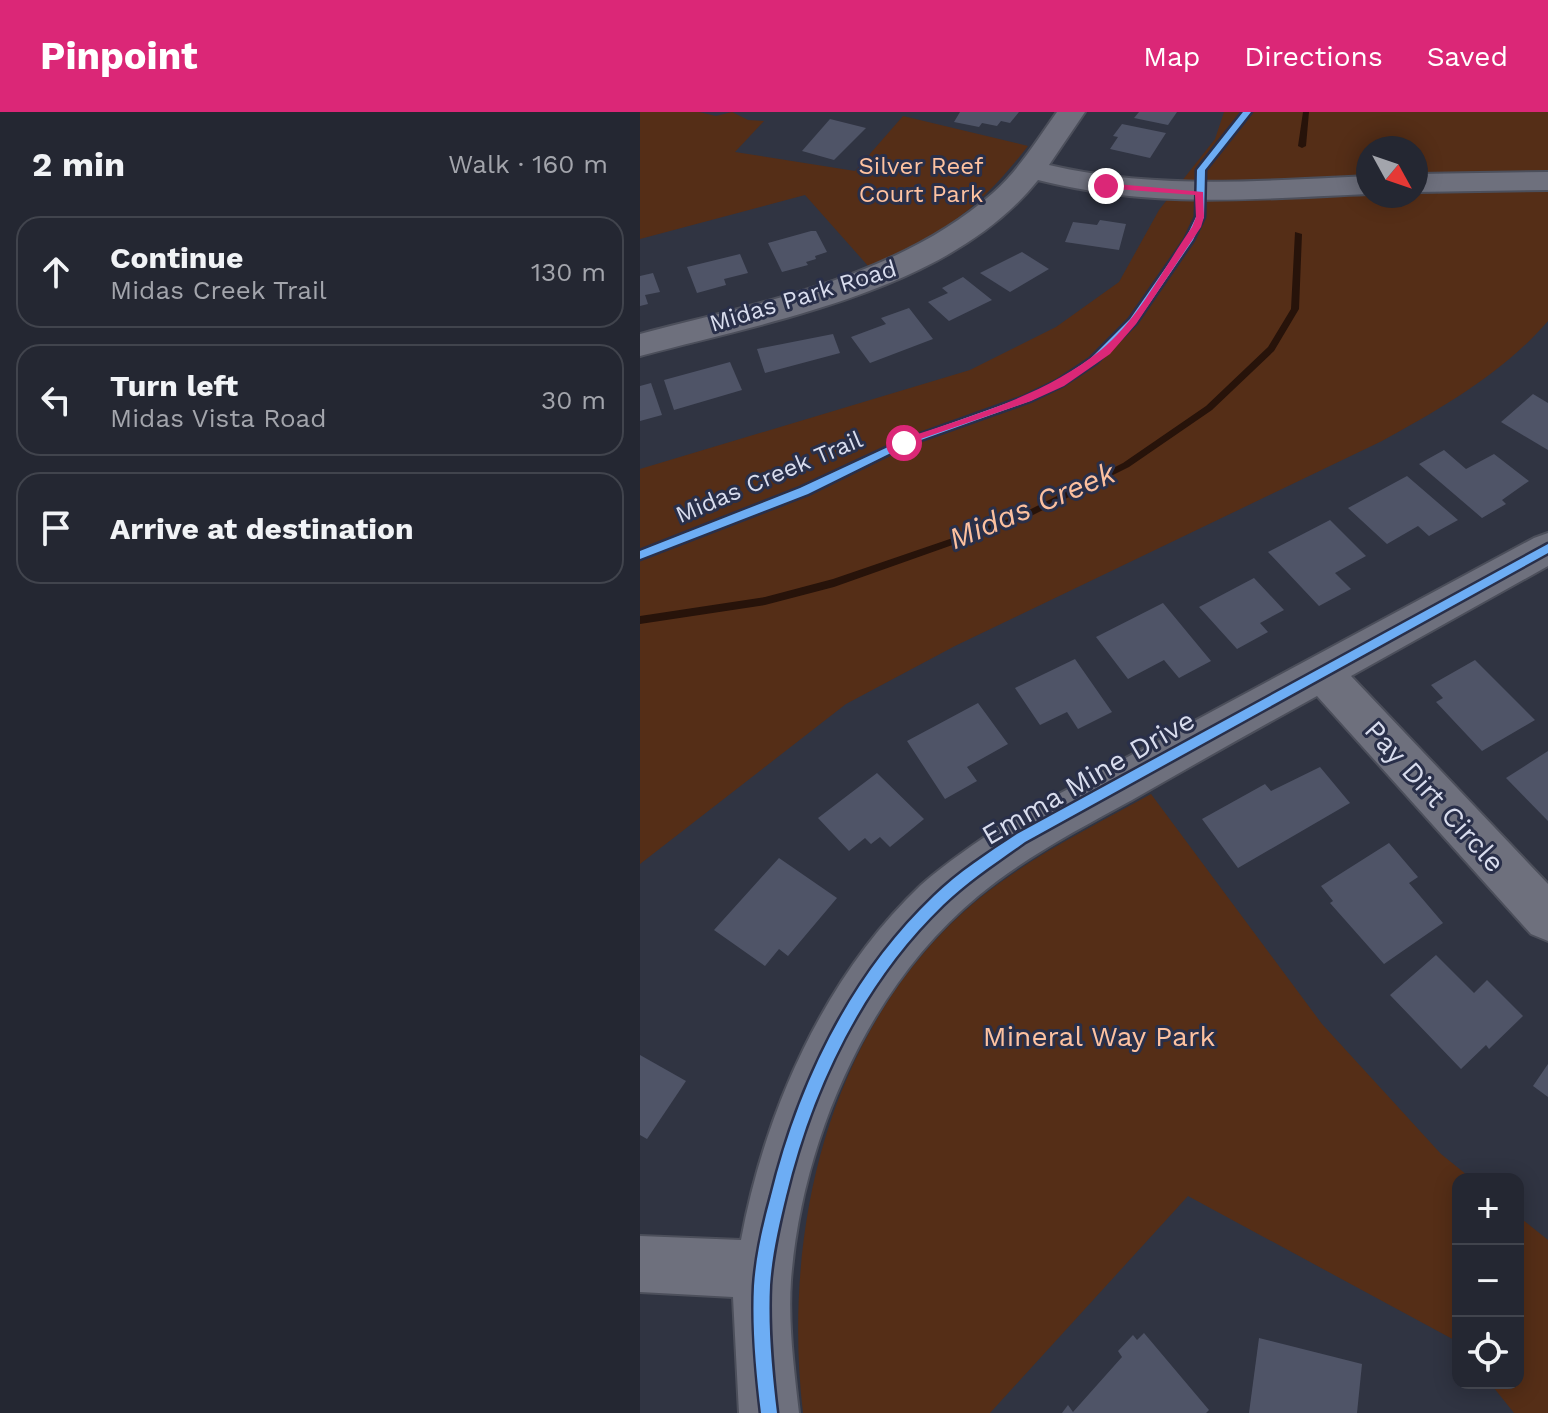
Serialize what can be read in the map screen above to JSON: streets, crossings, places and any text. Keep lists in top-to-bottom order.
{
  "streets": {
    "street": ["Midas Park Road", "Emma Mine Drive", "Pay Dirt Circle"],
    "cycle path": ["Midas Creek Trail"]
  },
  "crossings": [
    ["Emma Mine Drive", "Pay Dirt Circle"]
  ],
  "water": ["Midas Creek"],
  "parks": ["Silver Reef Court Park", "Mineral Way Park"],
  "north": "bottom right",
  "page": {
    "header": "Pinpoint",
    "nav": ["Map", "Directions", "Saved"],
    "heading": ["2 min", "Walk · 160 m"],
    "list": [
      ["Continue", "Midas Creek Trail", "130 m"],
      ["Turn left", "Midas Vista Road", "30 m"],
      "Arrive at destination"
    ],
    "map_buttons": ["+", "−"]
  }
}
